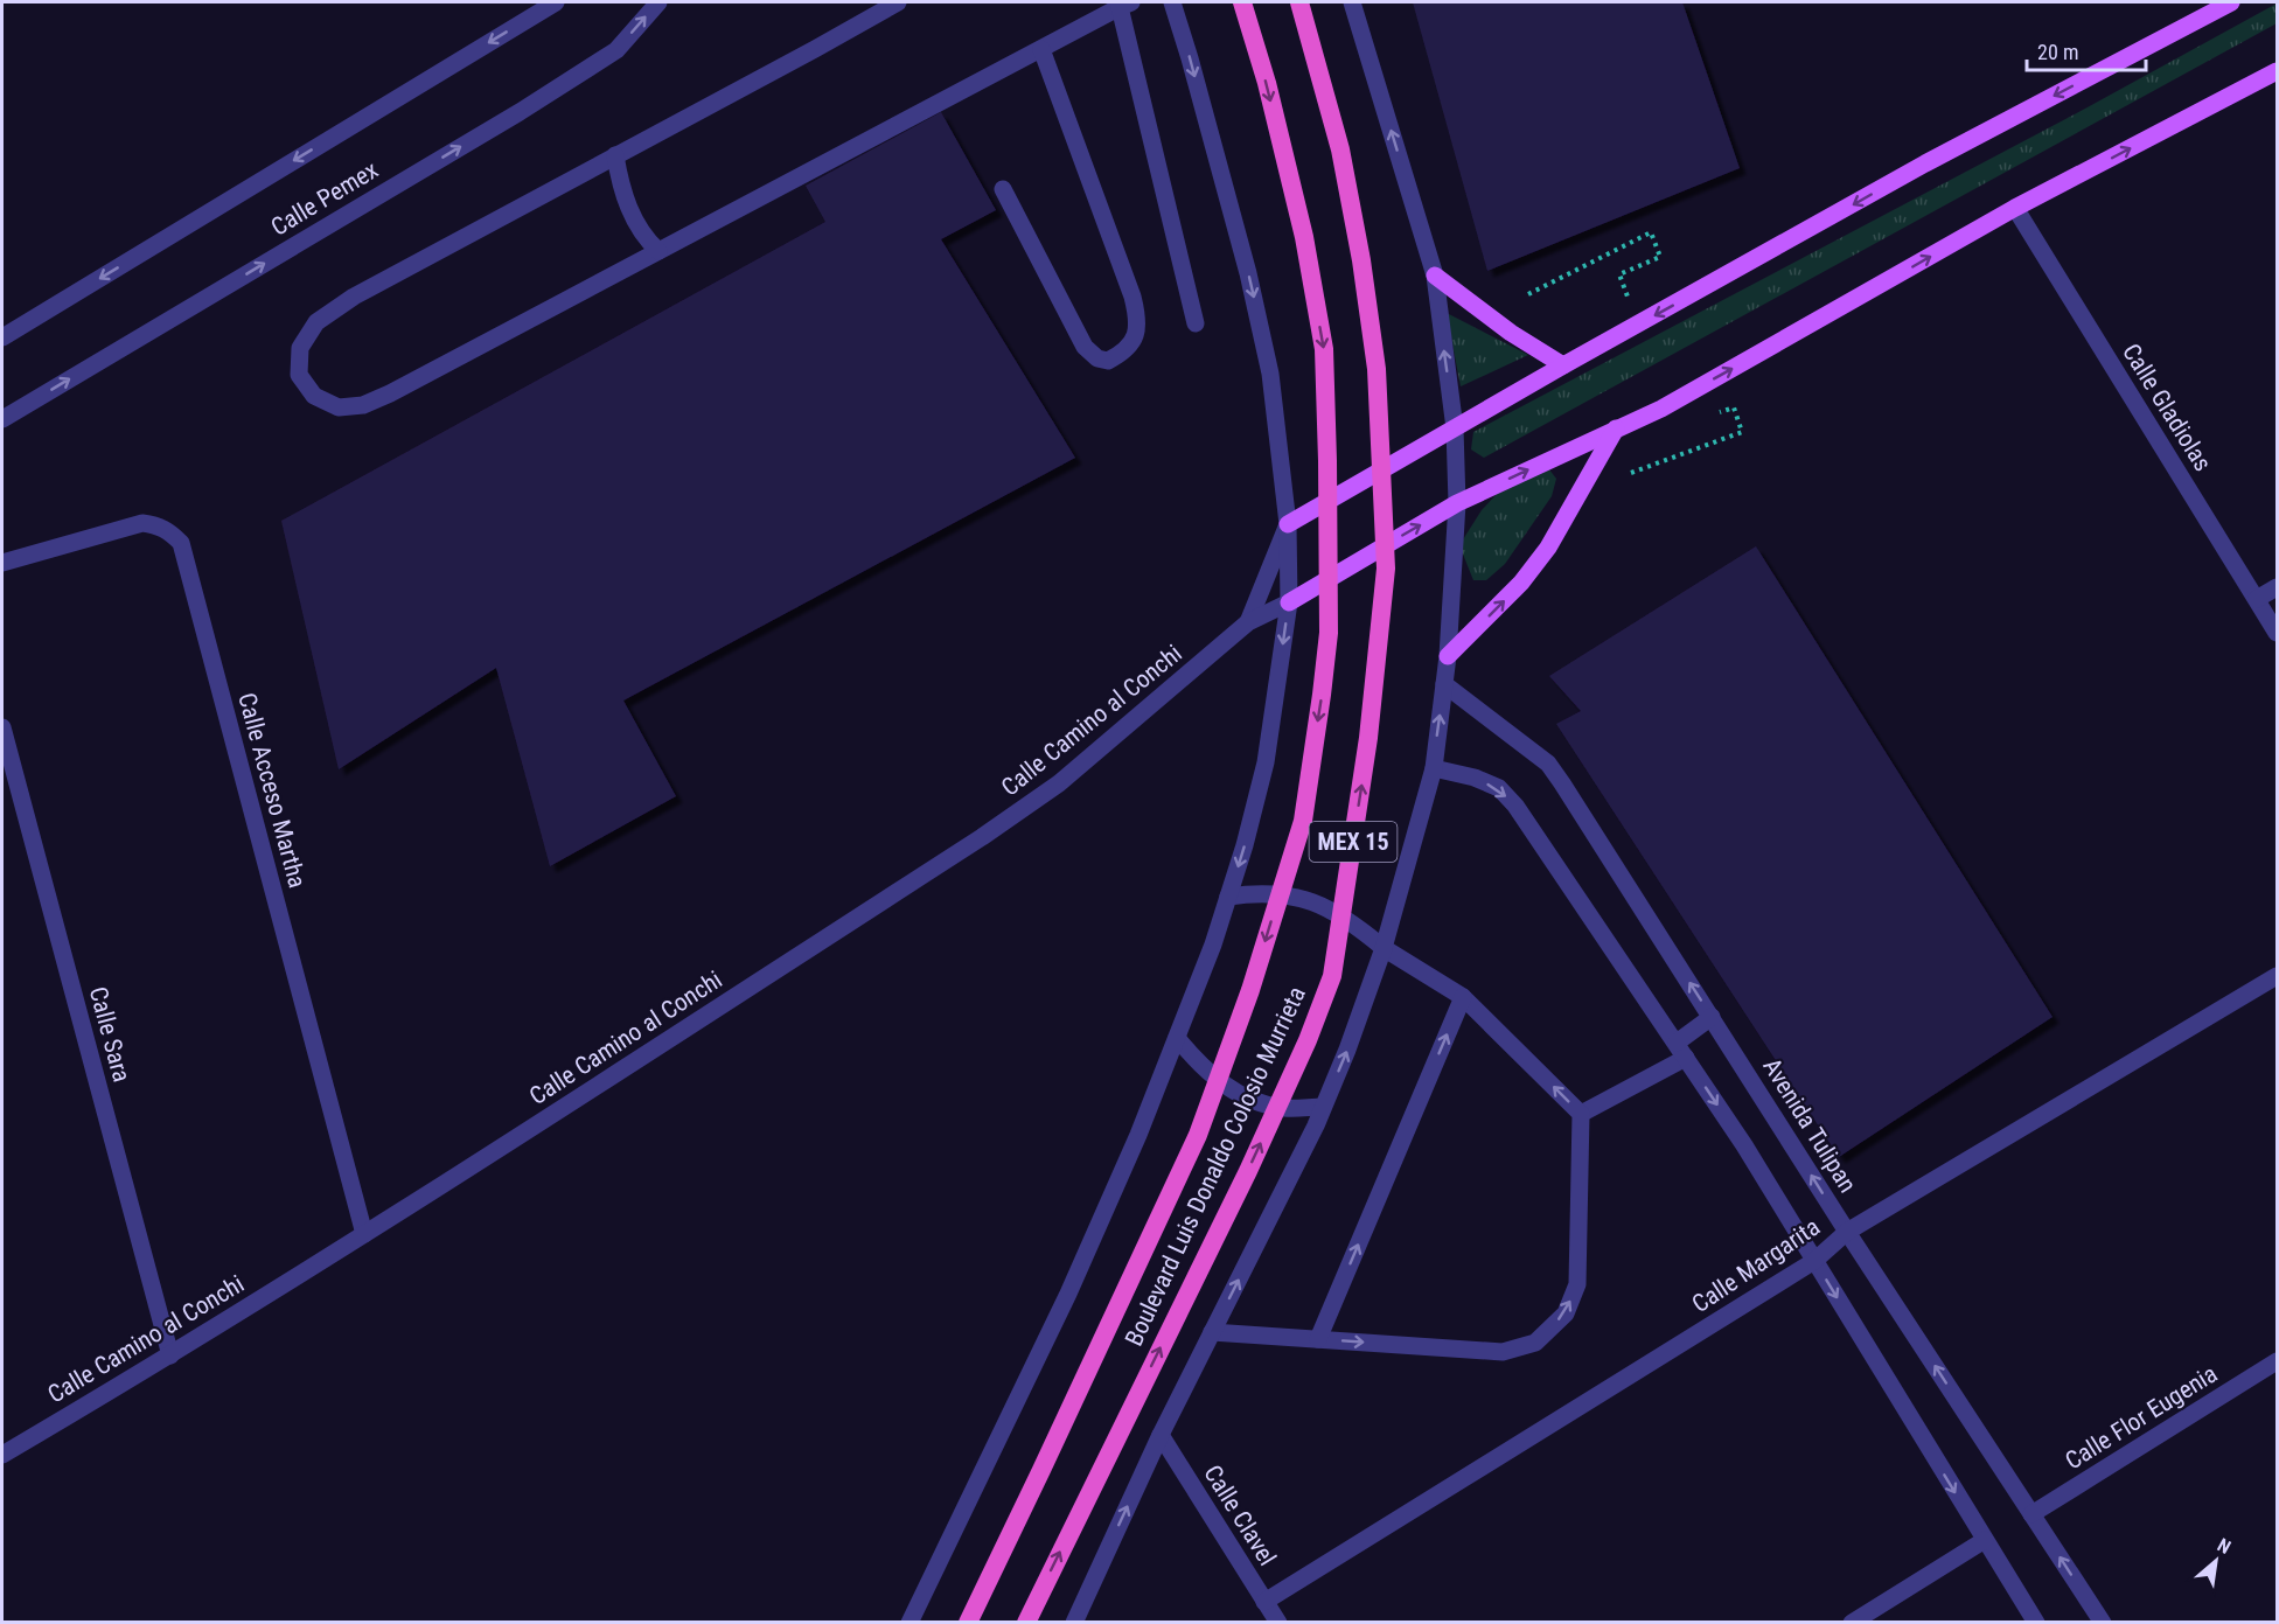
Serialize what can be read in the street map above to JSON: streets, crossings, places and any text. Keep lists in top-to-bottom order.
{
  "streets": {
    "highway": ["MEX 15", "Boulevard Luis Donaldo Colosio Murrieta"],
    "street": [
      "Calle Pemex",
      "Calle Gladiolas",
      "Calle Camino al Conchi",
      "Calle Acceso Martha",
      "Calle Sara",
      "Avenida Tulipan",
      "Calle Margarita",
      "Calle Flor Eugenia",
      "Calle Clavel"
    ]
  },
  "crossings": [
    ["Calle Camino al Conchi", "Calle Acceso Martha"],
    ["Calle Camino al Conchi", "Calle Sara"],
    ["MEX 15", "Avenida Tulipan"],
    ["MEX 15", "Calle Clavel"],
    ["Avenida Tulipan", "Calle Margarita"],
    ["Avenida Tulipan", "Calle Flor Eugenia"],
    ["Calle Margarita", "Calle Clavel"]
  ],
  "scale_bar": "20 m",
  "north": "top right"
}
